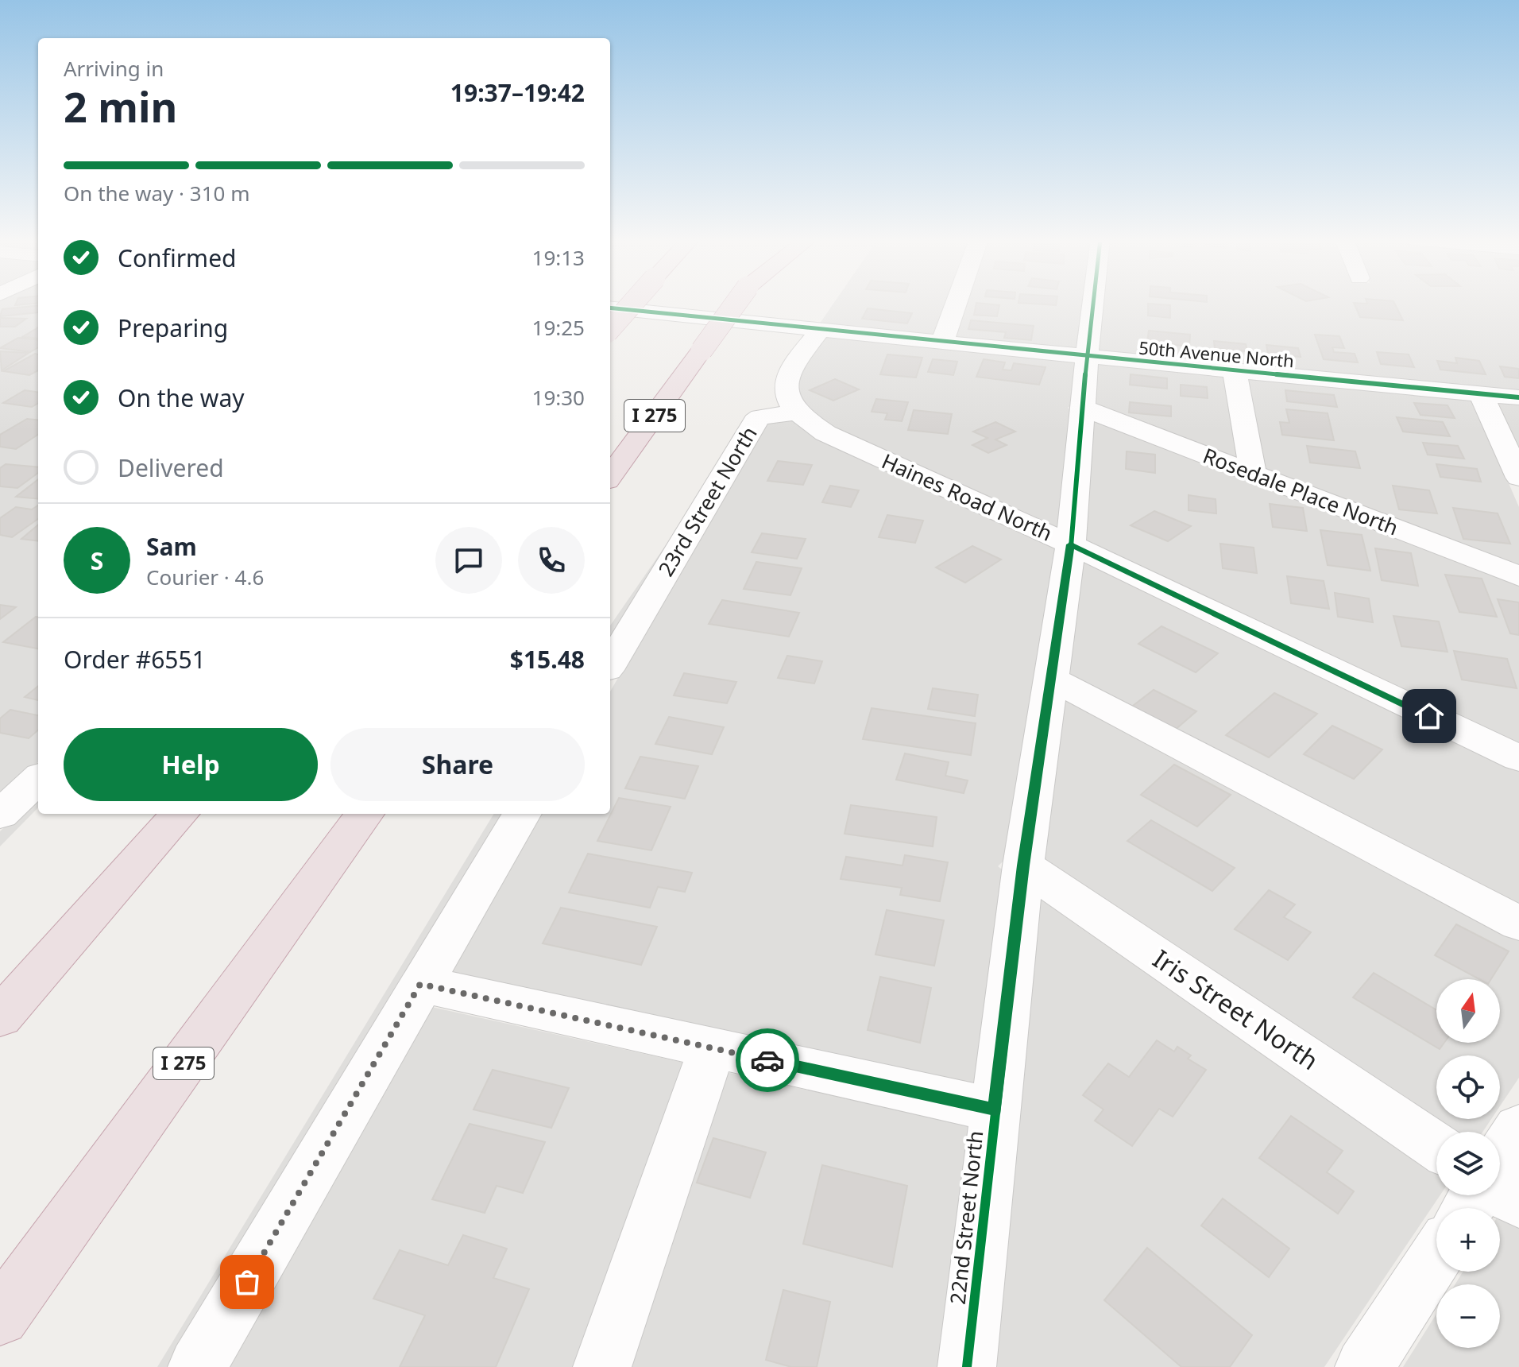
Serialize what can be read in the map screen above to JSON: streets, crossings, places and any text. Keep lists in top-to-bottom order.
{
  "streets": {
    "highway": ["I 275"],
    "street": [
      "50th Avenue North",
      "Rosedale Place North",
      "Haines Road North",
      "23rd Street North",
      "Iris Street North",
      "22nd Street North"
    ]
  },
  "crossings": [
    ["50th Avenue North", "22nd Street North"],
    ["Rosedale Place North", "22nd Street North"],
    ["Haines Road North", "23rd Street North"],
    ["Haines Road North", "22nd Street North"],
    ["Iris Street North", "22nd Street North"]
  ],
  "north": "top",
  "page": {
    "heading": ["2 min", "Arriving in", "19:37–19:42"],
    "panel": [
      "Sam",
      "Courier · 4.6",
      "Order #6551",
      "$15.48"
    ],
    "bar": "On the way · 310 m",
    "list": [
      ["Confirmed", "19:13"],
      ["Preparing", "19:25"],
      ["On the way", "19:30"],
      "Delivered"
    ],
    "round": "S",
    "buttons": ["Help", "Share"],
    "map_buttons": ["+", "−"]
  }
}
